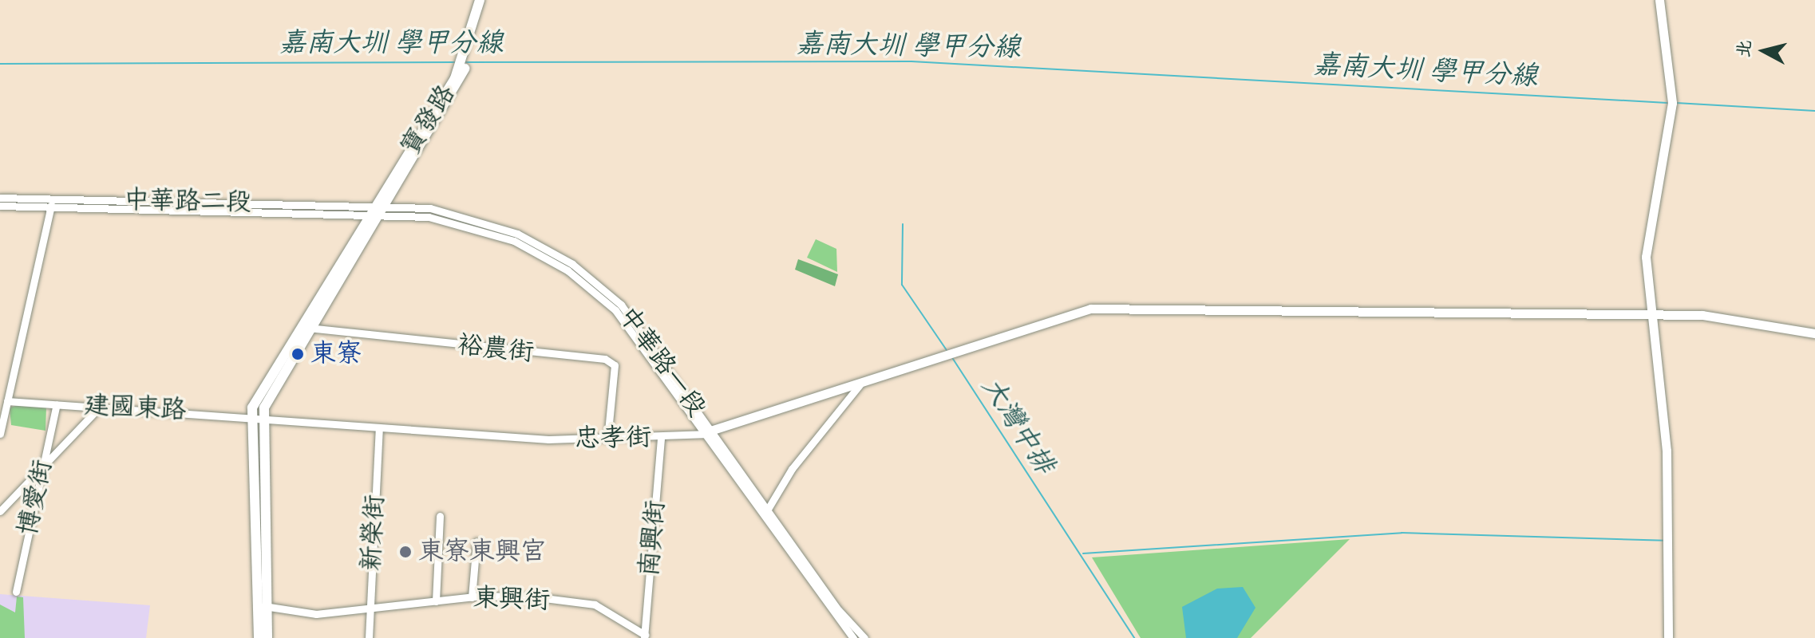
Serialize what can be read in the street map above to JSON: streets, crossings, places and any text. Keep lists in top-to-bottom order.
{
  "streets": {
    "main road": ["寶發路"],
    "street": [
      "中華路二段",
      "裕農街",
      "中華路一段",
      "建國東路",
      "忠孝街",
      "博愛街",
      "新榮街",
      "南興街",
      "東興街"
    ]
  },
  "crossings": [
    ["寶發路", "中華路二段"],
    ["寶發路", "裕農街"],
    ["寶發路", "中華路一段"],
    ["寶發路", "建國東路"],
    ["寶發路", "忠孝街"],
    ["中華路二段", "中華路一段"],
    ["裕農街", "忠孝街"],
    ["中華路一段", "忠孝街"],
    ["建國東路", "忠孝街"],
    ["建國東路", "博愛街"],
    ["忠孝街", "新榮街"],
    ["忠孝街", "南興街"],
    ["新榮街", "東興街"],
    ["南興街", "東興街"]
  ],
  "water": ["嘉南大圳 學甲分線", "大灣中排"],
  "places": ["東寮", "東寮東興宮"],
  "north": "left"
}
